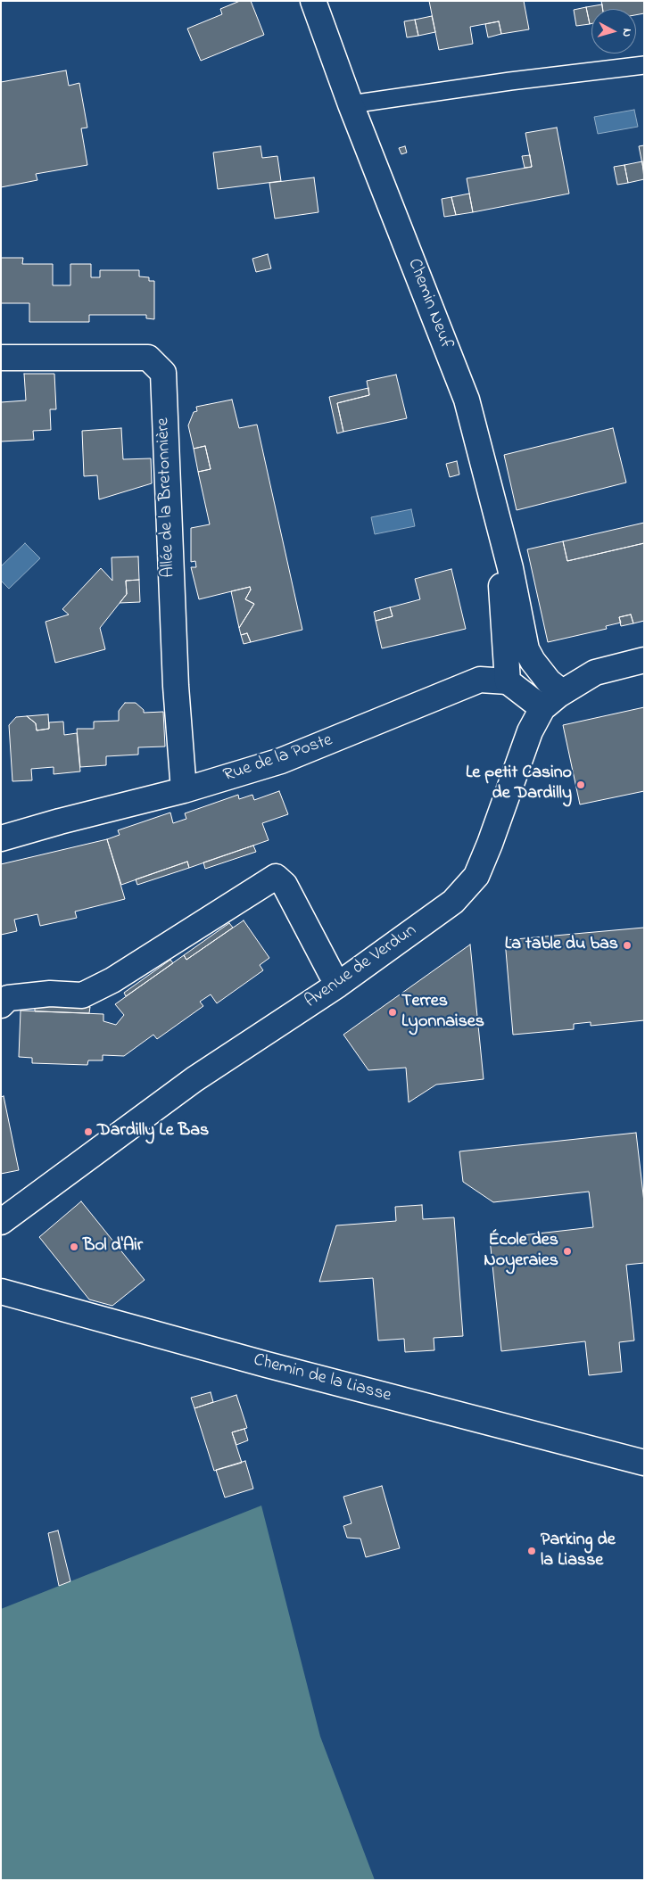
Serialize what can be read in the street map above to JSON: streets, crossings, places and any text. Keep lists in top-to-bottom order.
{
  "streets": {
    "street": [
      "Chemin Neuf",
      "Allée de la Bretonnière",
      "Rue de la Poste",
      "Avenue de Verdun",
      "Chemin de la Liasse"
    ]
  },
  "crossings": [
    ["Chemin Neuf", "Rue de la Poste"],
    ["Chemin Neuf", "Avenue de Verdun"],
    ["Allée de la Bretonnière", "Rue de la Poste"]
  ],
  "places": [
    "Le petit Casino de Dardilly",
    "La table du bas",
    "Terres Lyonnaises",
    "Dardilly Le Bas",
    "Bol d'Air",
    "École des Noyeraies",
    "Parking de la Liasse"
  ],
  "north": "right"
}
